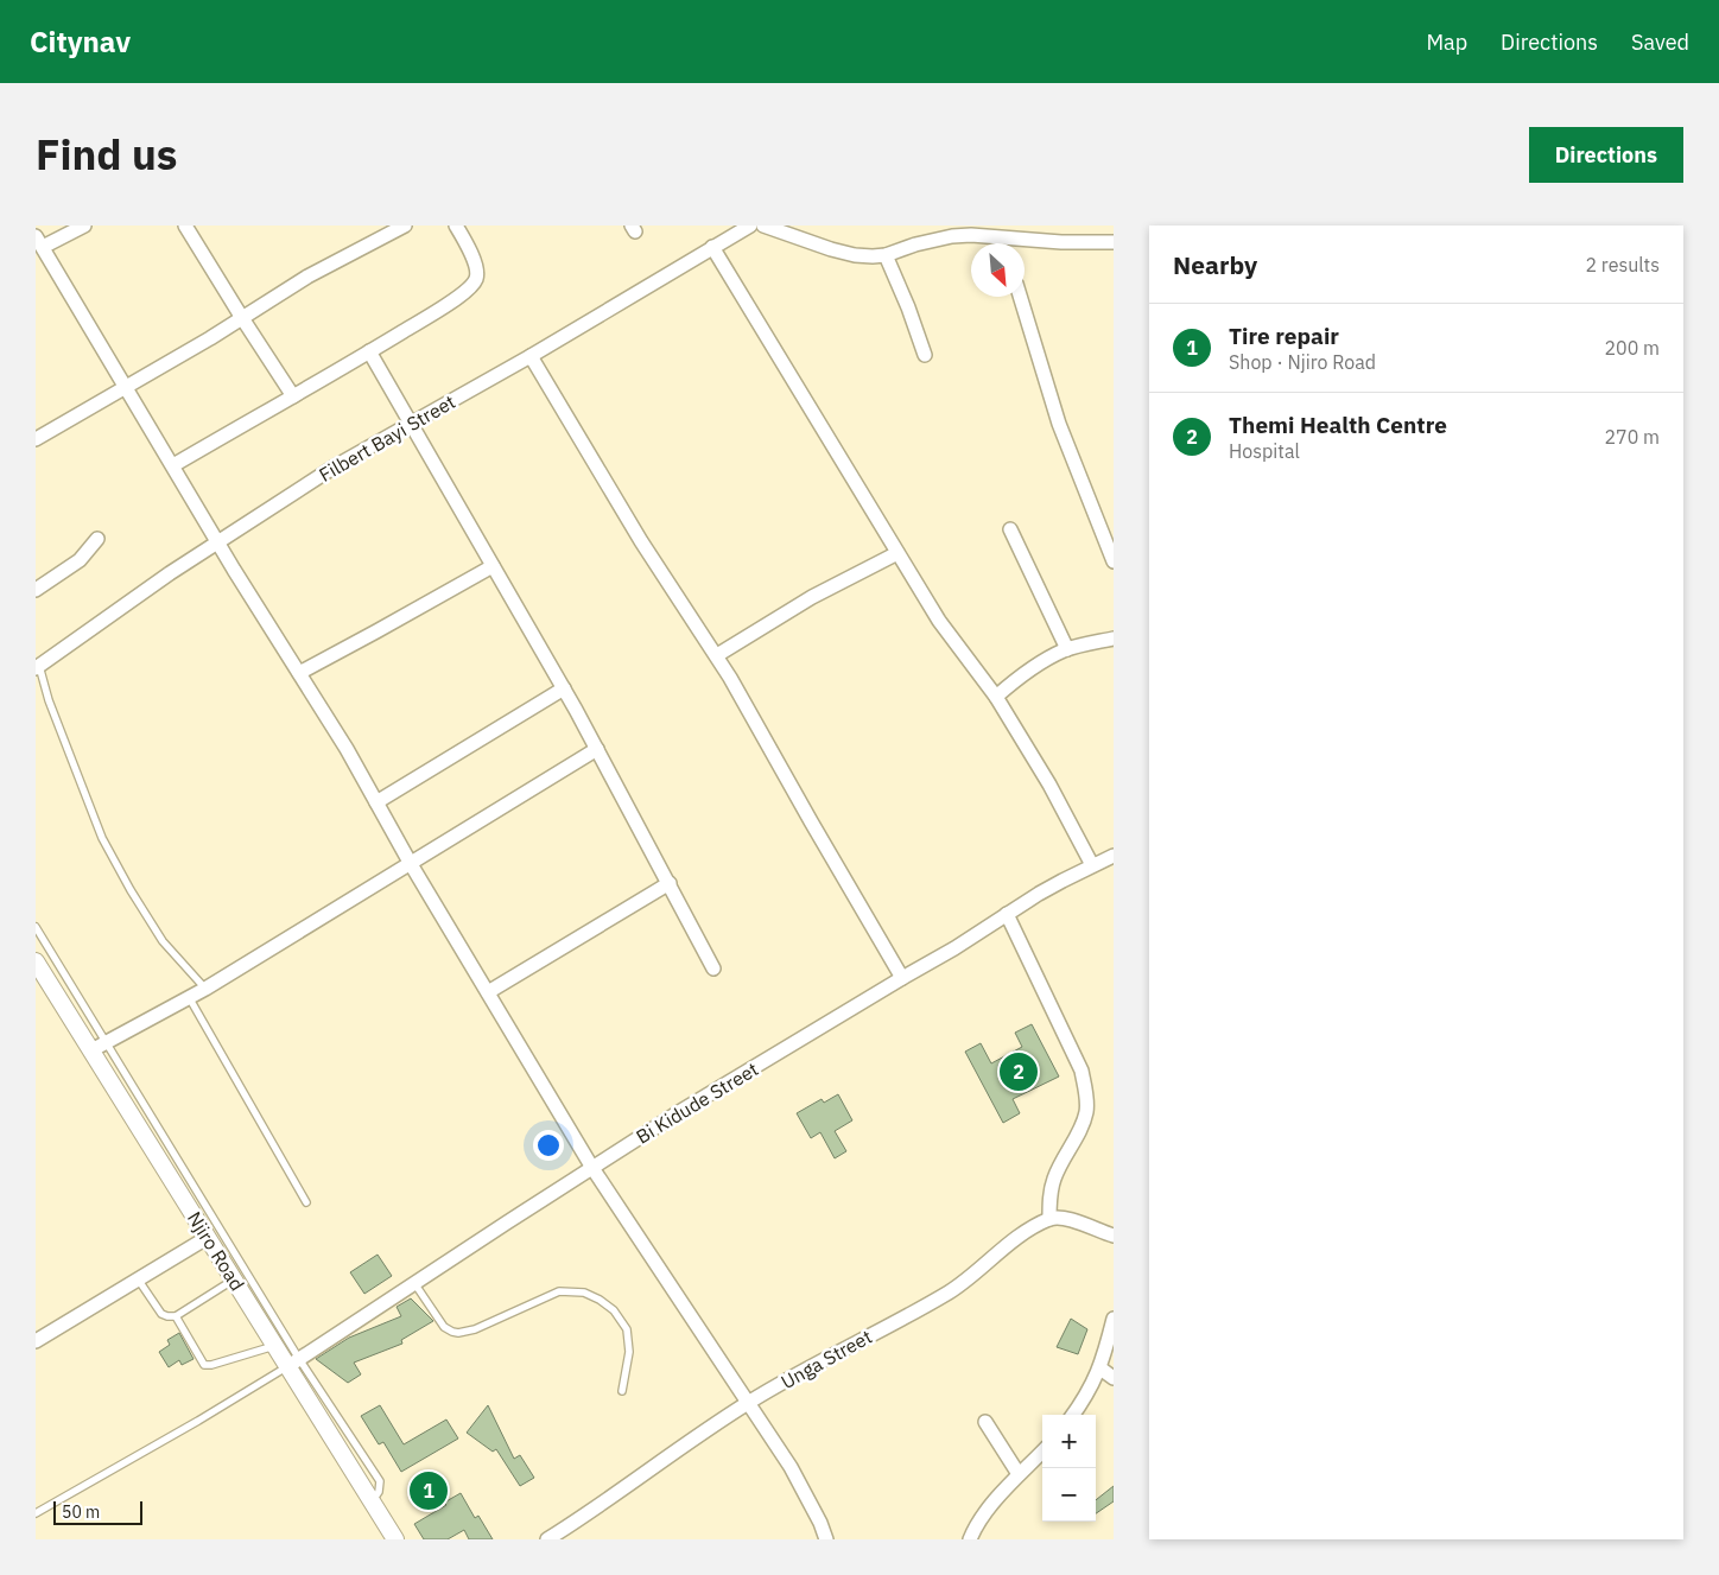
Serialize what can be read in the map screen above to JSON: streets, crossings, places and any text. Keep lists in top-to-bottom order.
{
  "streets": {
    "street": [
      "Filbert Bayi Street",
      "Bi Kidude Street",
      "Njiro Road",
      "Unga Street"
    ]
  },
  "crossings": [
    ["Bi Kidude Street", "Njiro Road"]
  ],
  "scale_bar": "50 m",
  "north": "bottom right",
  "page": {
    "header": "Citynav",
    "nav": ["Map", "Directions", "Saved"],
    "title": "Find us",
    "buttons": "Directions",
    "heading": ["Nearby", "2 results"],
    "list": [
      {
        "mark": "1",
        "name": "Tire repair",
        "note": "Shop · Njiro Road",
        "value": "200 m"
      },
      {
        "mark": "2",
        "name": "Themi Health Centre",
        "note": "Hospital",
        "value": "270 m"
      }
    ],
    "pins": ["2", "1"],
    "map_buttons": ["+", "−"],
    "scale": "50 m"
  }
}
